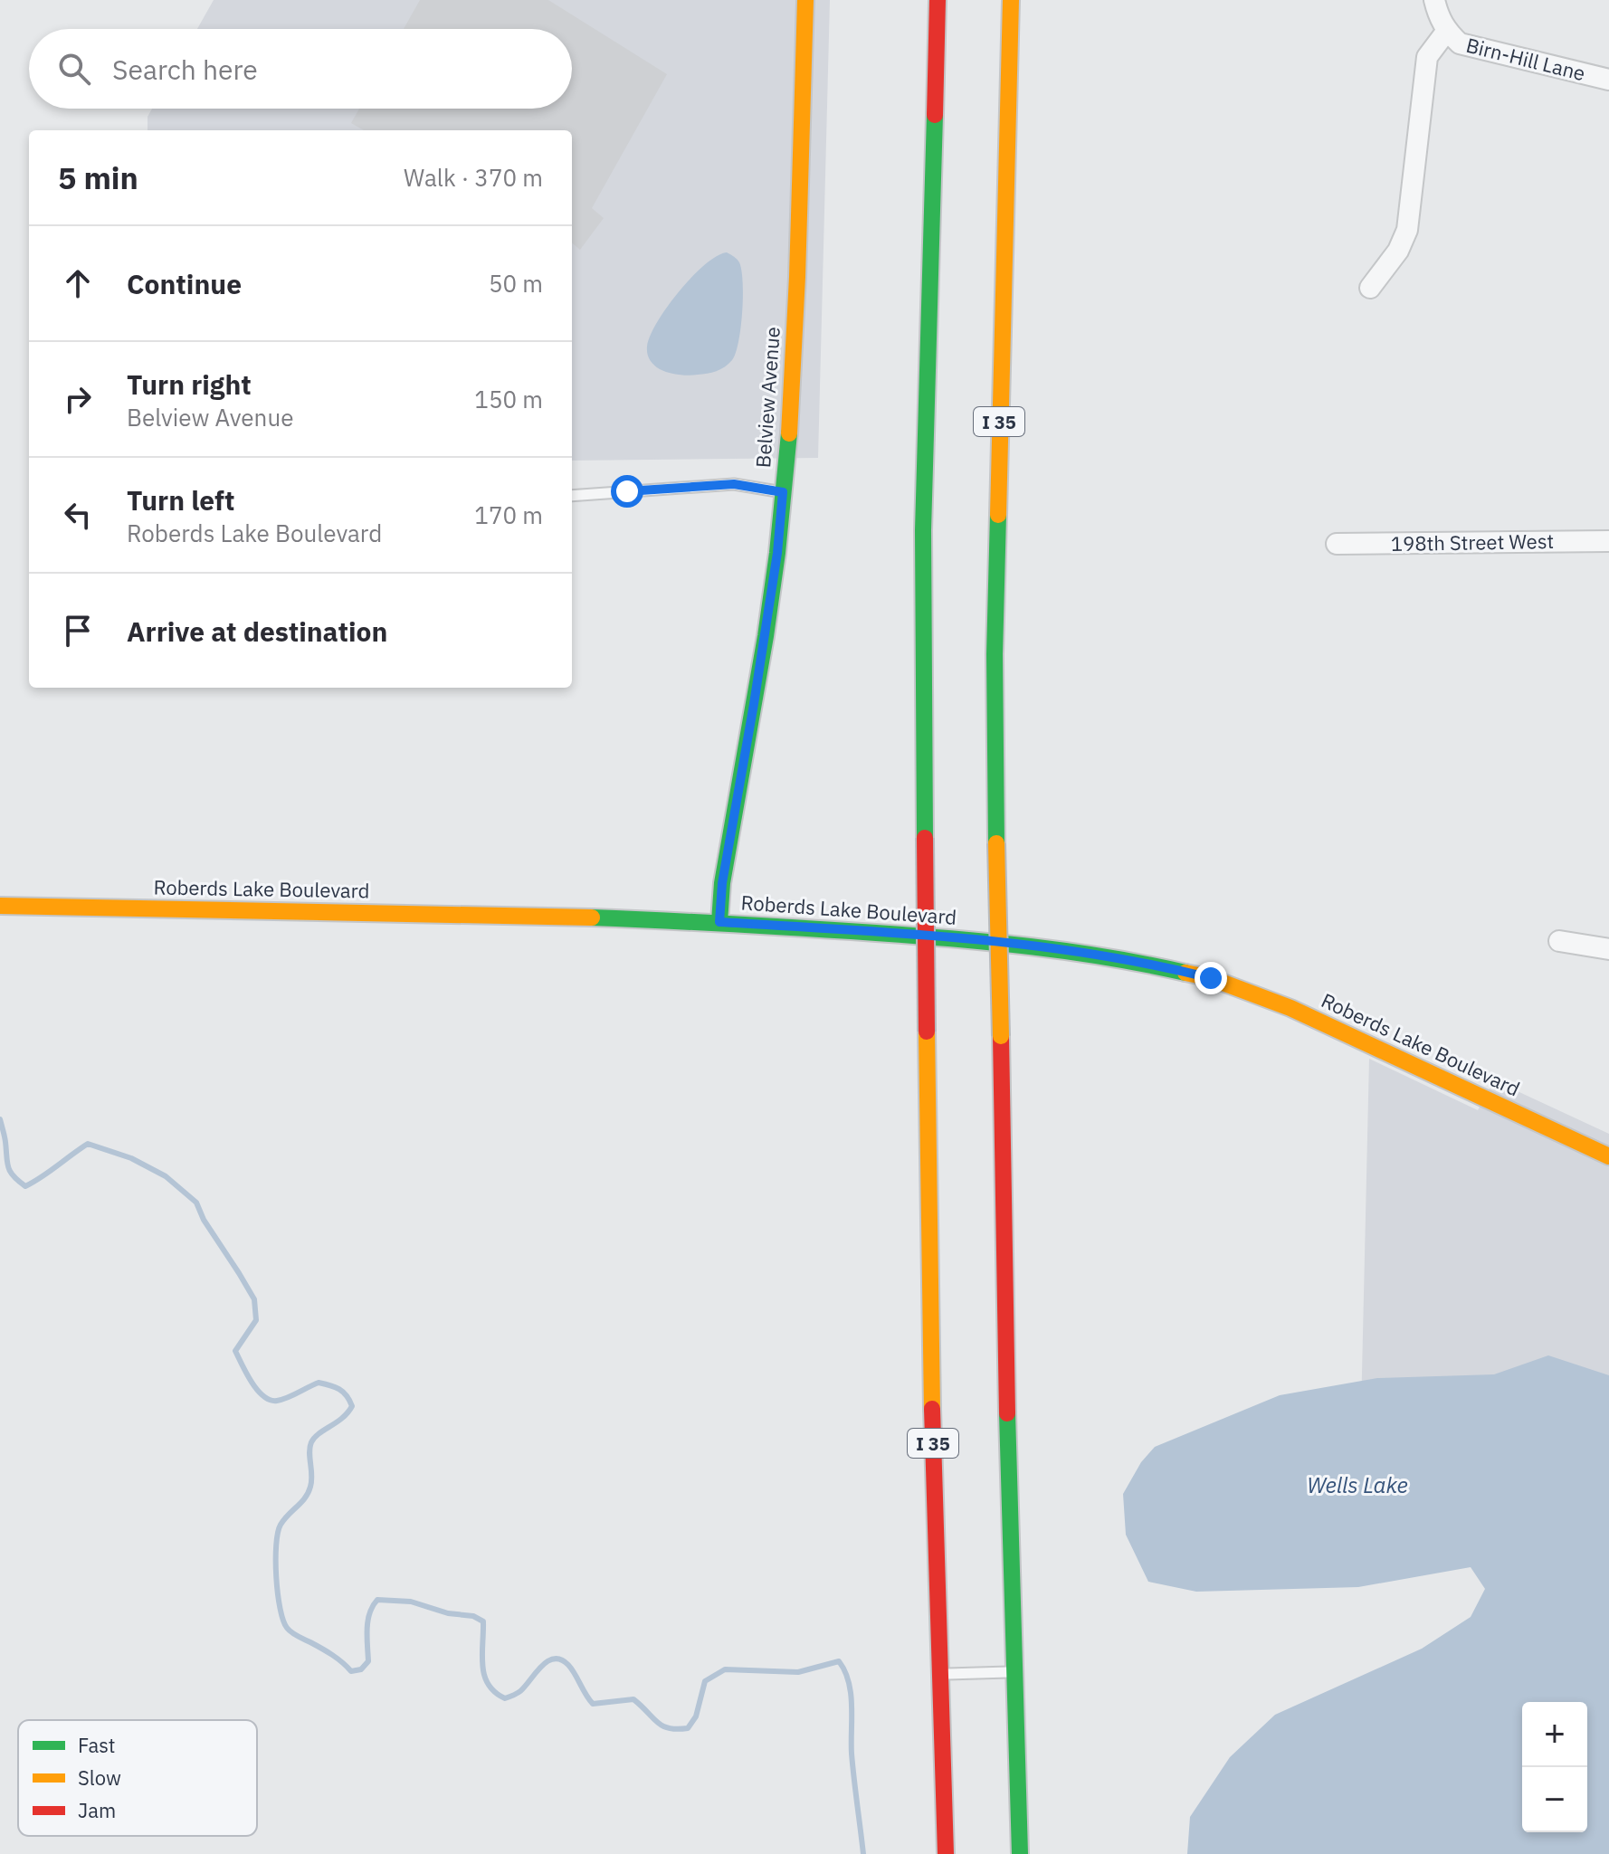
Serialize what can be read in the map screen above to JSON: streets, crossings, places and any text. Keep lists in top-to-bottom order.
{
  "streets": {
    "main road": ["Belview Avenue", "I 35", "Roberds Lake Boulevard"],
    "street": ["Birn-Hill Lane", "198th Street West"]
  },
  "crossings": [
    ["Belview Avenue", "Roberds Lake Boulevard"]
  ],
  "water": ["Wells Lake"],
  "legend": ["Fast", "Slow", "Jam"],
  "page": {
    "search": "Search here",
    "heading": ["5 min", "Walk · 370 m"],
    "list": [
      ["Continue", "50 m"],
      ["Turn right", "Belview Avenue", "150 m"],
      ["Turn left", "Roberds Lake Boulevard", "170 m"],
      "Arrive at destination"
    ],
    "map_buttons": ["+", "−"]
  }
}
